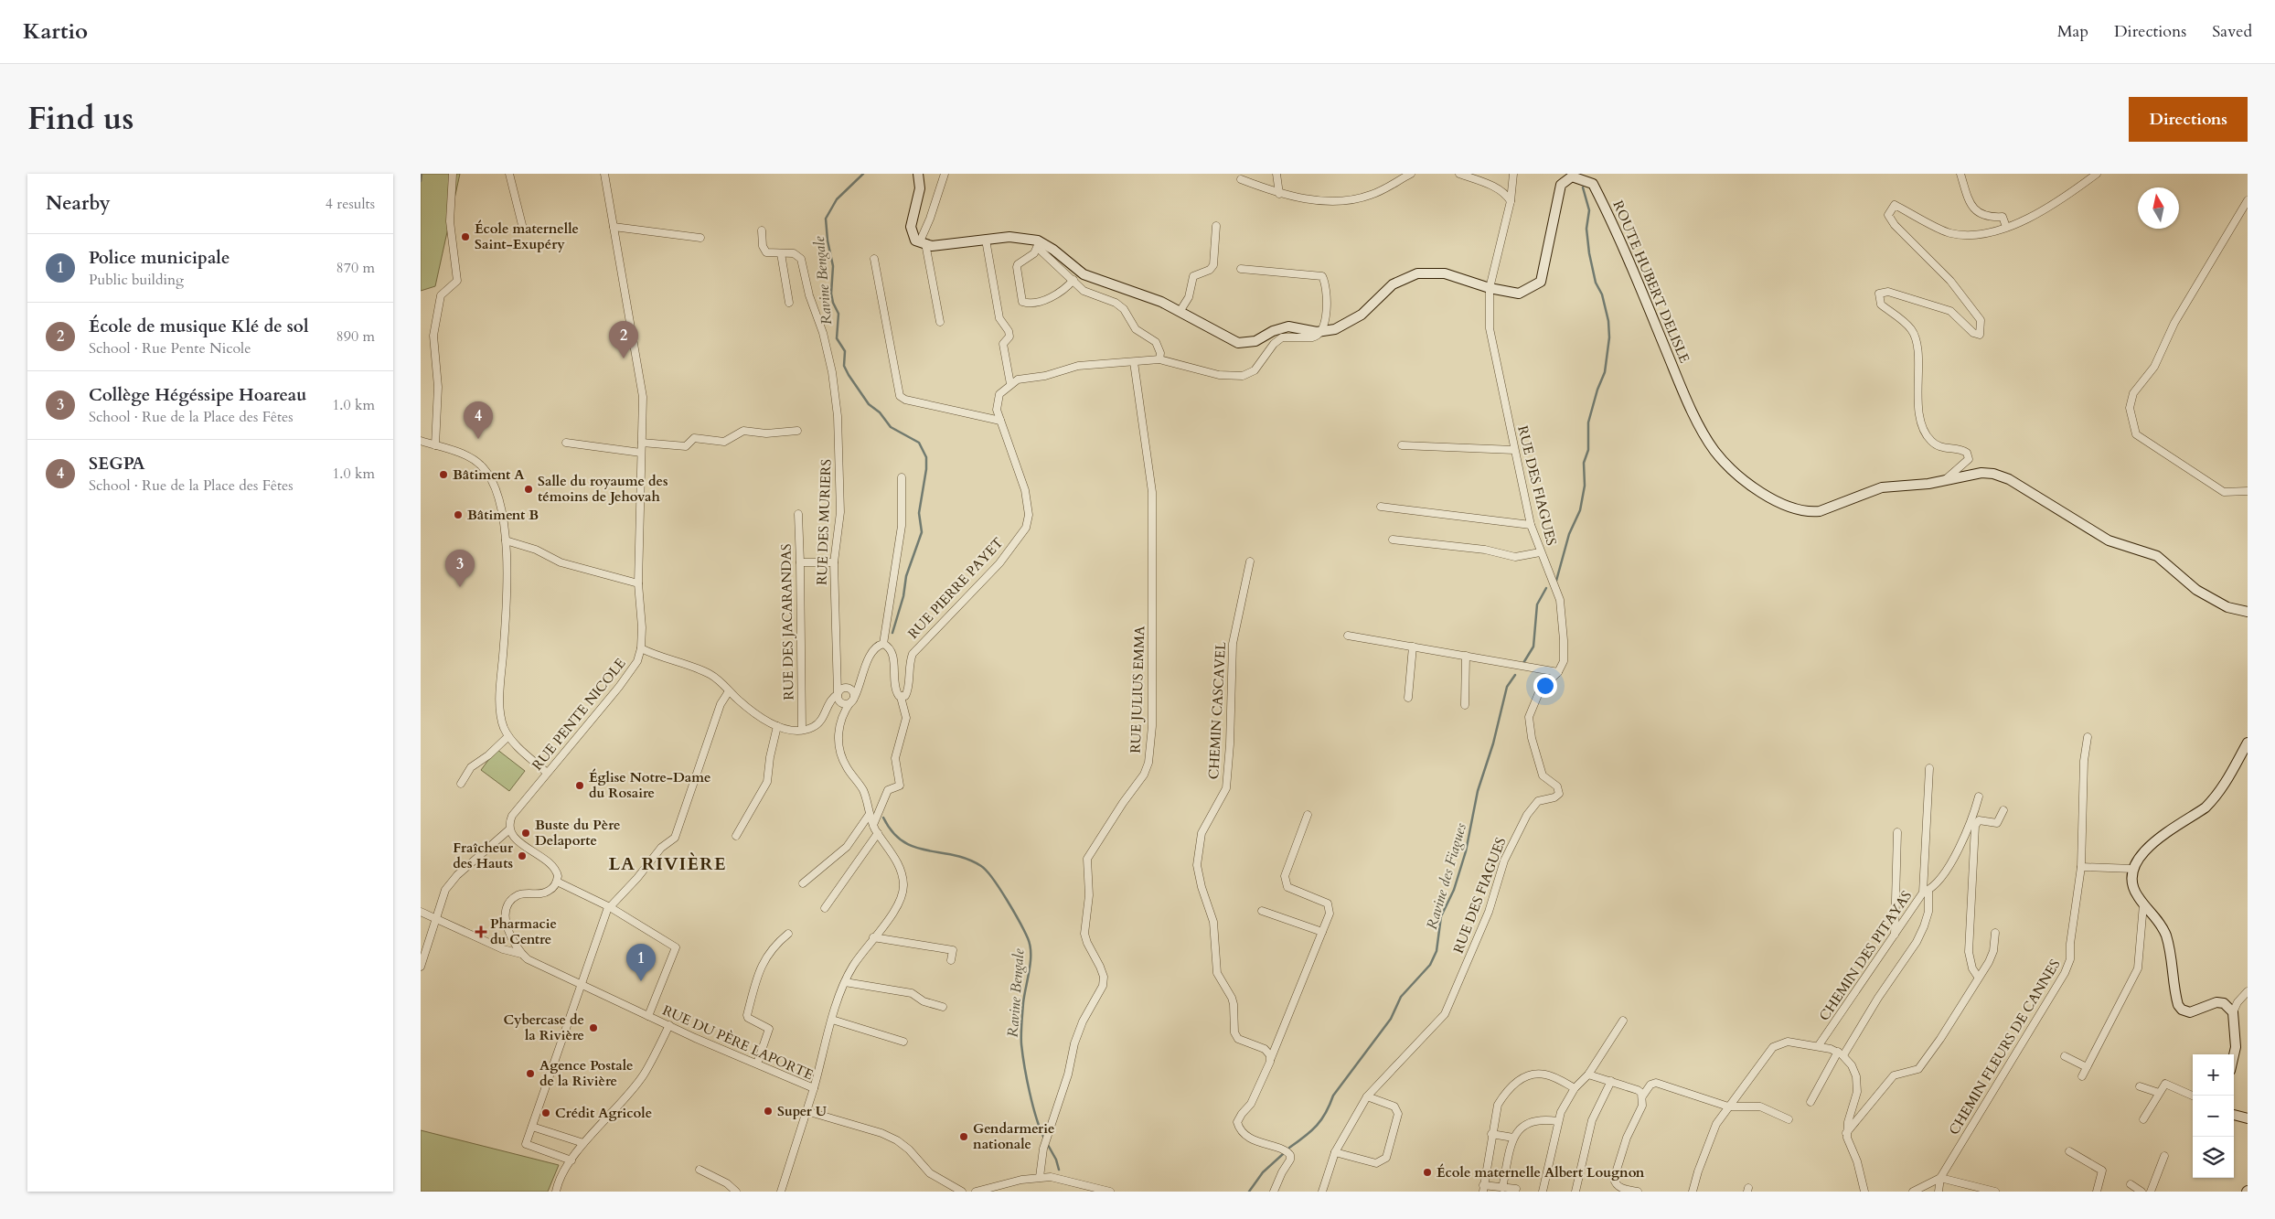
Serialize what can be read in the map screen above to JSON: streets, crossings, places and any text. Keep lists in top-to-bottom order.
{
  "streets": {
    "main road": ["ROUTE HUBERT DELISLE"],
    "street": [
      "RUE DES FIAGUES",
      "RUE DES MURIERS",
      "RUE PIERRE PAYET",
      "RUE DES JACARANDAS",
      "RUE JULIUS EMMA",
      "CHEMIN CASCAVEL",
      "RUE PENTE NICOLE",
      "CHEMIN DES PITAYAS",
      "RUE DU PÈRE LAPORTE",
      "CHEMIN FLEURS DE CANNES"
    ]
  },
  "crossings": [
    ["ROUTE HUBERT DELISLE", "RUE DES FIAGUES"]
  ],
  "districts": ["LA RIVIÈRE"],
  "water": ["Ravine Bengale", "Ravine des Fiagues"],
  "places": {
    "other": [
      "École maternelle Saint-Exupéry",
      "Bâtiment A",
      "Salle du royaume des témoins de Jehovah",
      "Bâtiment B",
      "Église Notre-Dame du Rosaire",
      "Buste du Père Delaporte",
      "Fraîcheur des Hauts",
      "Cybercase de la Rivière",
      "Agence Postale de la Rivière",
      "Super U",
      "Crédit Agricole",
      "Gendarmerie nationale",
      "École maternelle Albert Lougnon"
    ],
    "health": ["Pharmacie du Centre"]
  },
  "north": "top",
  "page": {
    "header": "Kartio",
    "nav": ["Map", "Directions", "Saved"],
    "title": "Find us",
    "buttons": "Directions",
    "heading": ["Nearby", "4 results"],
    "list": [
      {
        "mark": "1",
        "name": "Police municipale",
        "note": "Public building",
        "value": "870 m"
      },
      {
        "mark": "2",
        "name": "École de musique Klé de sol",
        "note": "School · Rue Pente Nicole",
        "value": "890 m"
      },
      {
        "mark": "3",
        "name": "Collège Hégéssipe Hoareau",
        "note": "School · Rue de la Place des Fêtes",
        "value": "1.0 km"
      },
      {
        "mark": "4",
        "name": "SEGPA",
        "note": "School · Rue de la Place des Fêtes",
        "value": "1.0 km"
      }
    ],
    "pins": [
      "2",
      "4",
      "3",
      "1"
    ],
    "map_buttons": ["+", "−"]
  }
}
